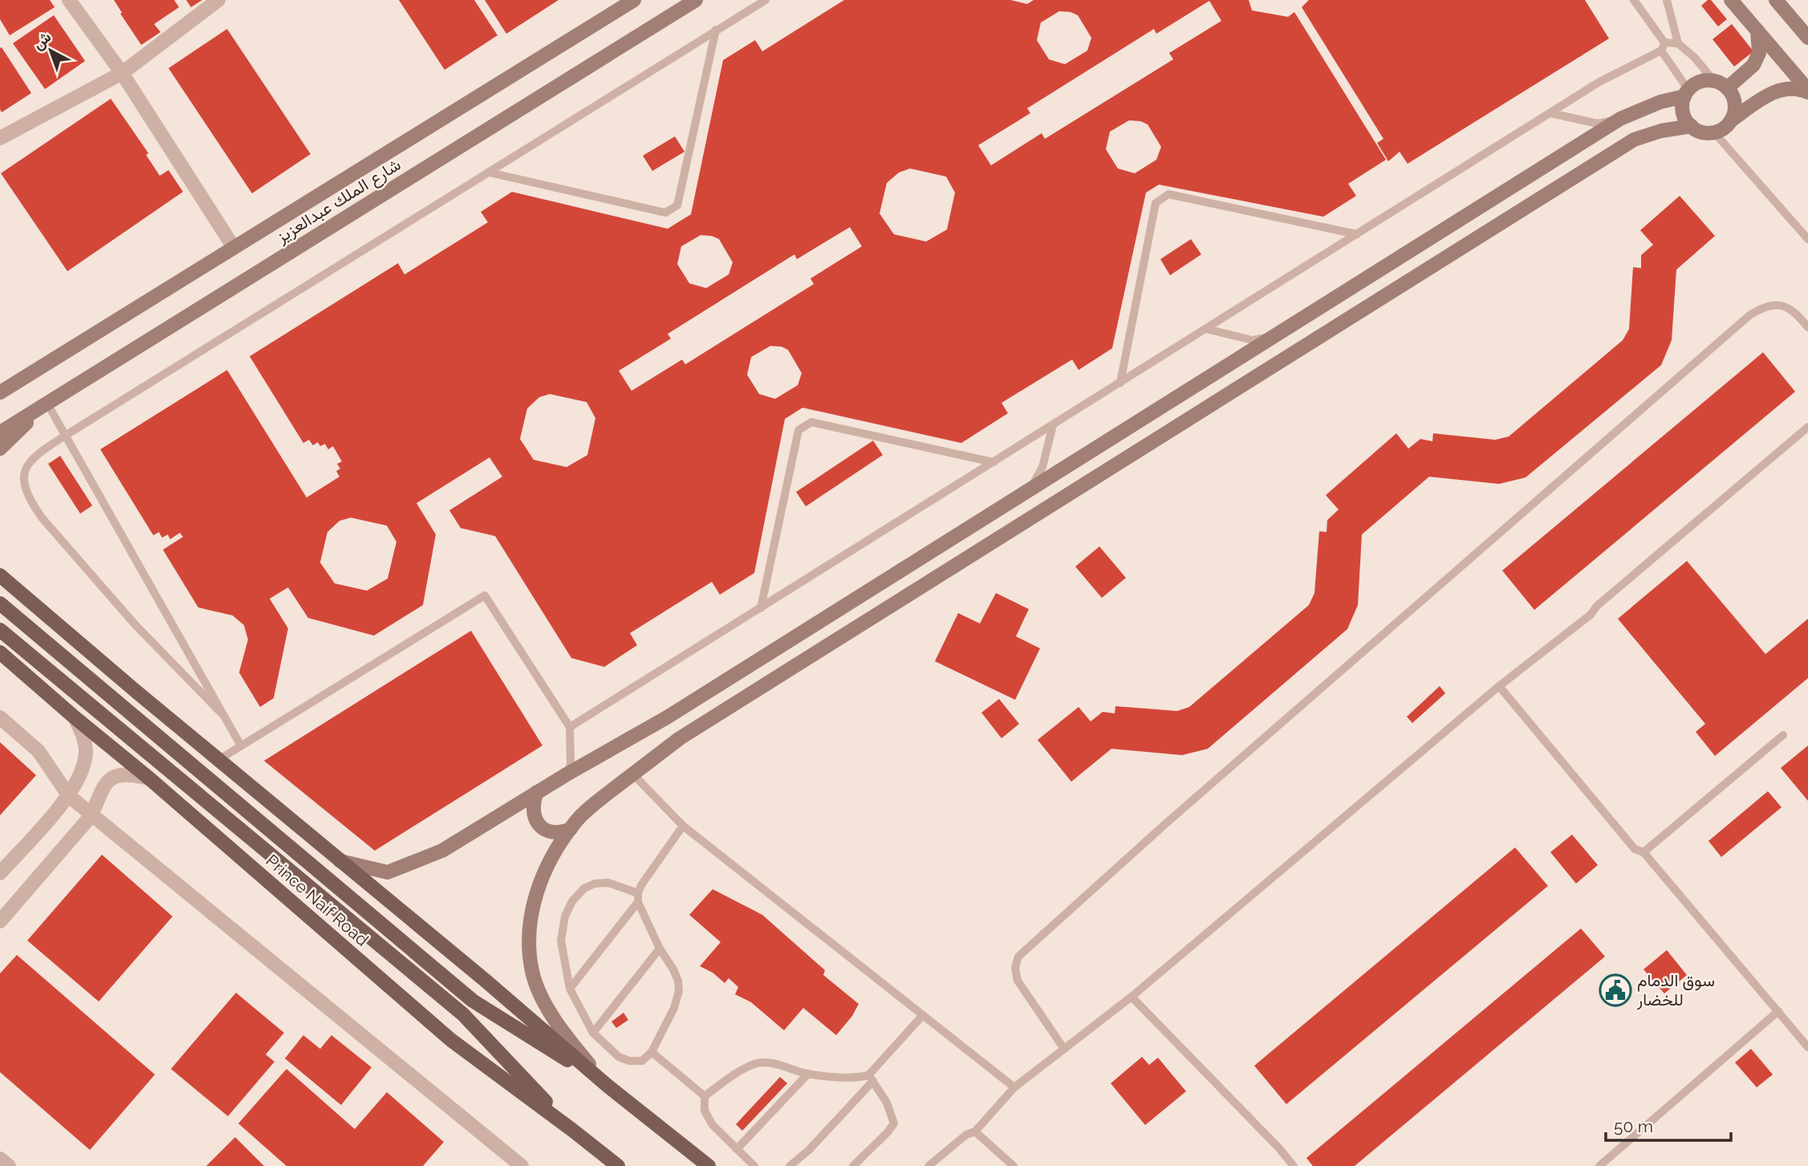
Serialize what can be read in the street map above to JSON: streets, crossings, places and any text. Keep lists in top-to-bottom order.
{
  "streets": {
    "main road": ["Prince Naif Road"],
    "street": ["شارع الملك عبدالعزيز"]
  },
  "places": {
    "public building": ["سوق الدمام للخضار"]
  },
  "scale_bar": "50 m",
  "north": "top left"
}
